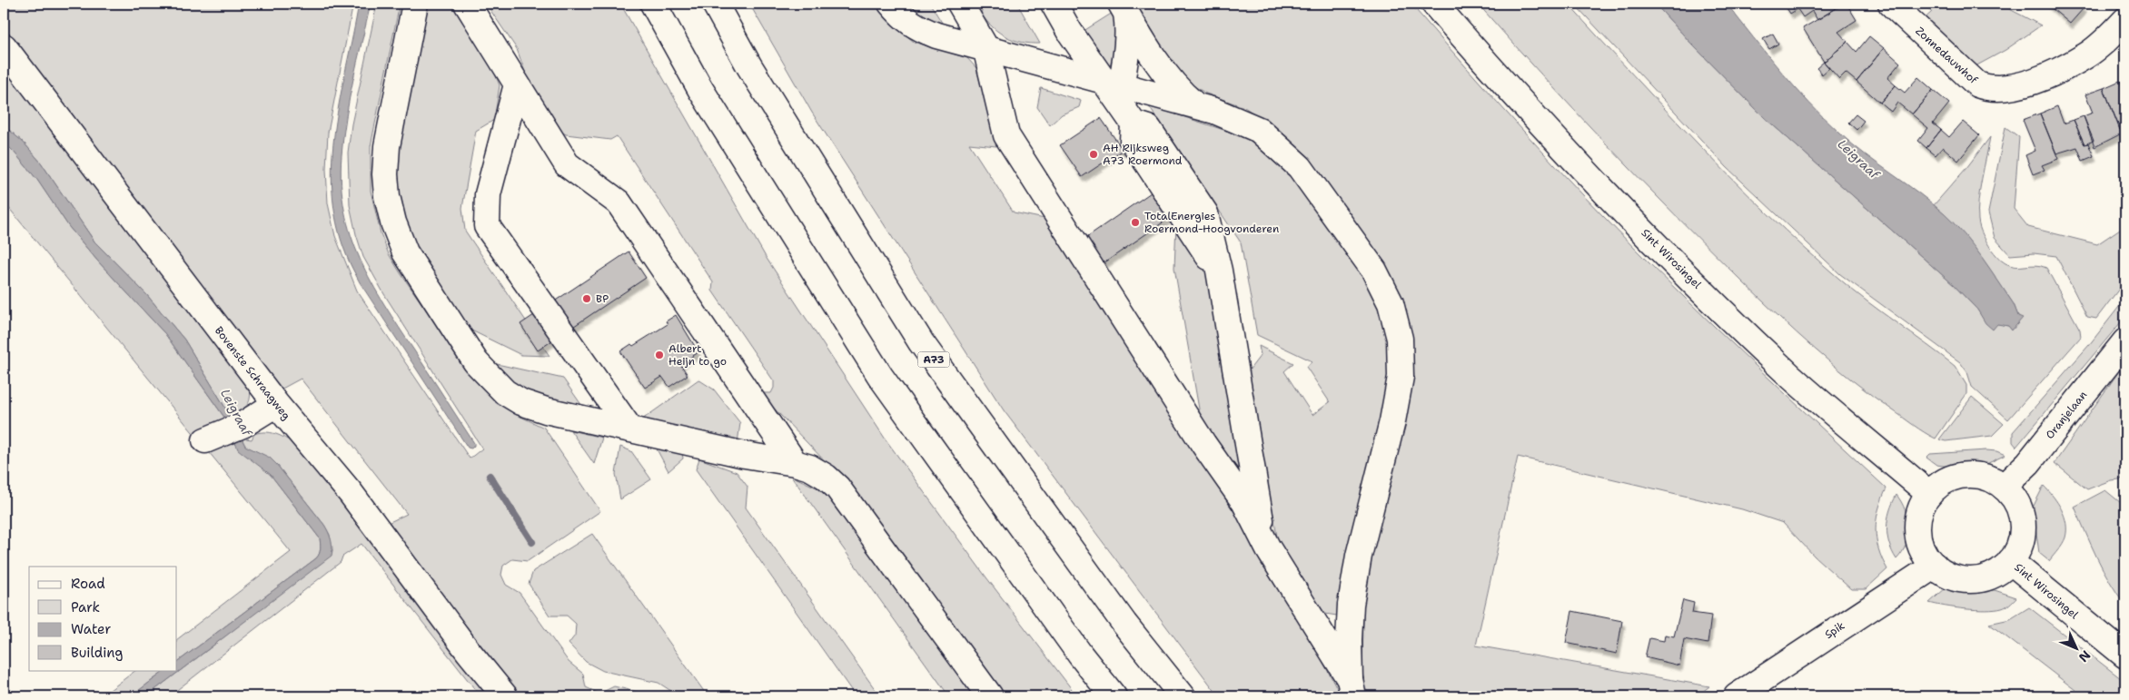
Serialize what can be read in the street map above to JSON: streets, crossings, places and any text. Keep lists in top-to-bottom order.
{
  "streets": {
    "main road": [
      "Zonnedauwhof",
      "Sint Wirosingel",
      "A73",
      "Bovenste Schraagweg",
      "Oranjelaan",
      "Spik"
    ]
  },
  "crossings": [
    ["Sint Wirosingel", "Oranjelaan"],
    ["Sint Wirosingel", "Spik"],
    ["Oranjelaan", "Spik"]
  ],
  "water": ["Leigraaf"],
  "places": [
    "AH Rijksweg A73 Roermond",
    "TotalEnergies Roermond-Hoogvonderen",
    "BP",
    "Albert Heijn to go"
  ],
  "legend": [
    "Road",
    "Park",
    "Water",
    "Building"
  ],
  "north": "bottom right"
}
